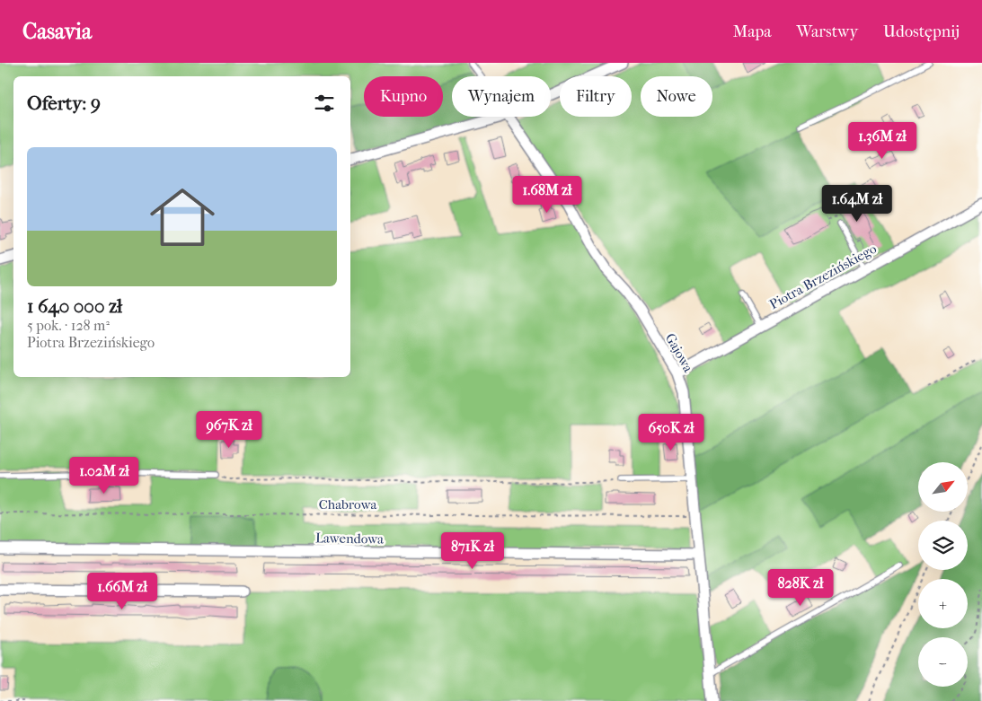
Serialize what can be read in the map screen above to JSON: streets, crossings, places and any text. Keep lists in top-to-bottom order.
{
  "streets": {
    "street": ["Piotra Brzezińskiego", "Gajowa", "Lawendowa"],
    "path": ["Chabrowa"]
  },
  "crossings": [
    ["Piotra Brzezińskiego", "Gajowa"],
    ["Gajowa", "Chabrowa"],
    ["Gajowa", "Lawendowa"]
  ],
  "north": "top right",
  "page": {
    "header": "Casavia",
    "nav": ["Mapa", "Warstwy", "Udostępnij"],
    "chip": [
      "Kupno",
      "Wynajem",
      "Filtry",
      "Nowe"
    ],
    "heading": "Oferty: 9",
    "price": [
      "1.36M zł",
      "1.68M zł",
      "1.64M zł",
      "967K zł",
      "650K zł",
      "1.02M zł",
      "871K zł",
      "828K zł",
      "1.66M zł"
    ],
    "list": [
      {
        "name": "1 640 000 zł",
        "note": "5 pok. · 128 m² · Piotra Brzezińskiego"
      }
    ],
    "map_buttons": ["+", "−"]
  }
}
